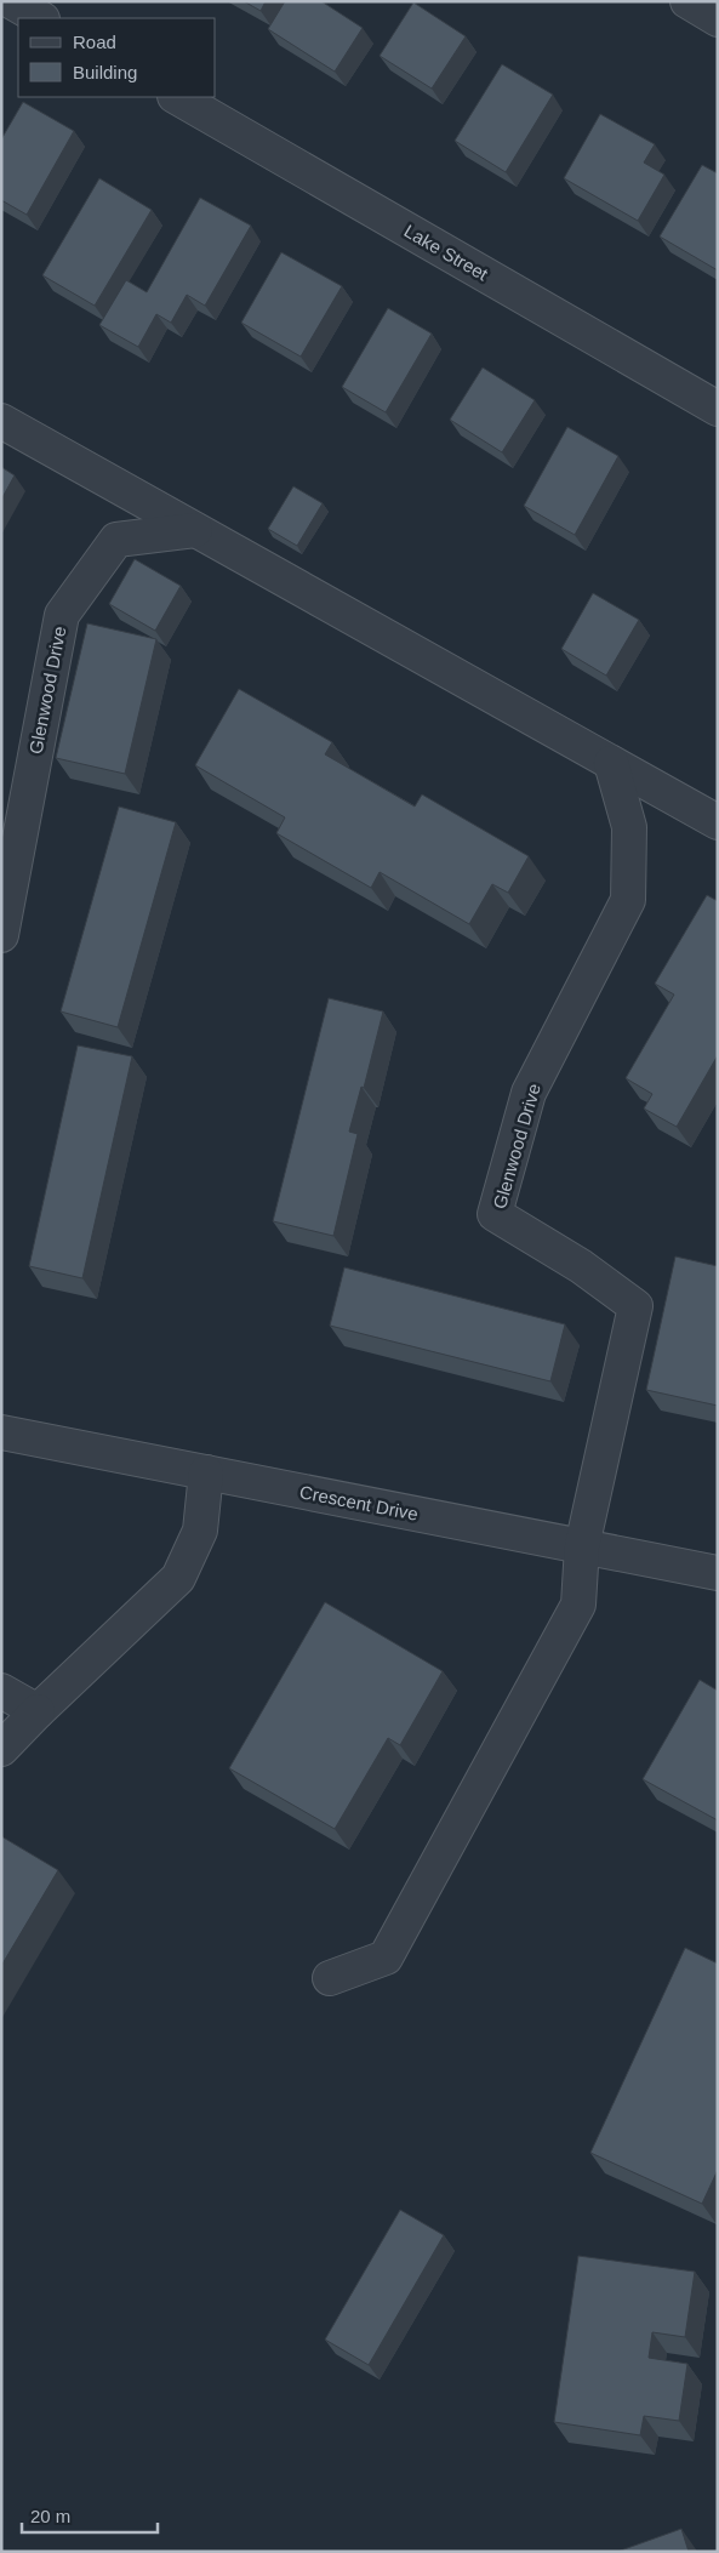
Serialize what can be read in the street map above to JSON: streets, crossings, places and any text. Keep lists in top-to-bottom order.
{
  "streets": {
    "street": ["Lake Street", "Glenwood Drive", "Crescent Drive"]
  },
  "crossings": [
    ["Glenwood Drive", "Crescent Drive"]
  ],
  "legend": ["Road", "Building"],
  "scale_bar": "20 m"
}
